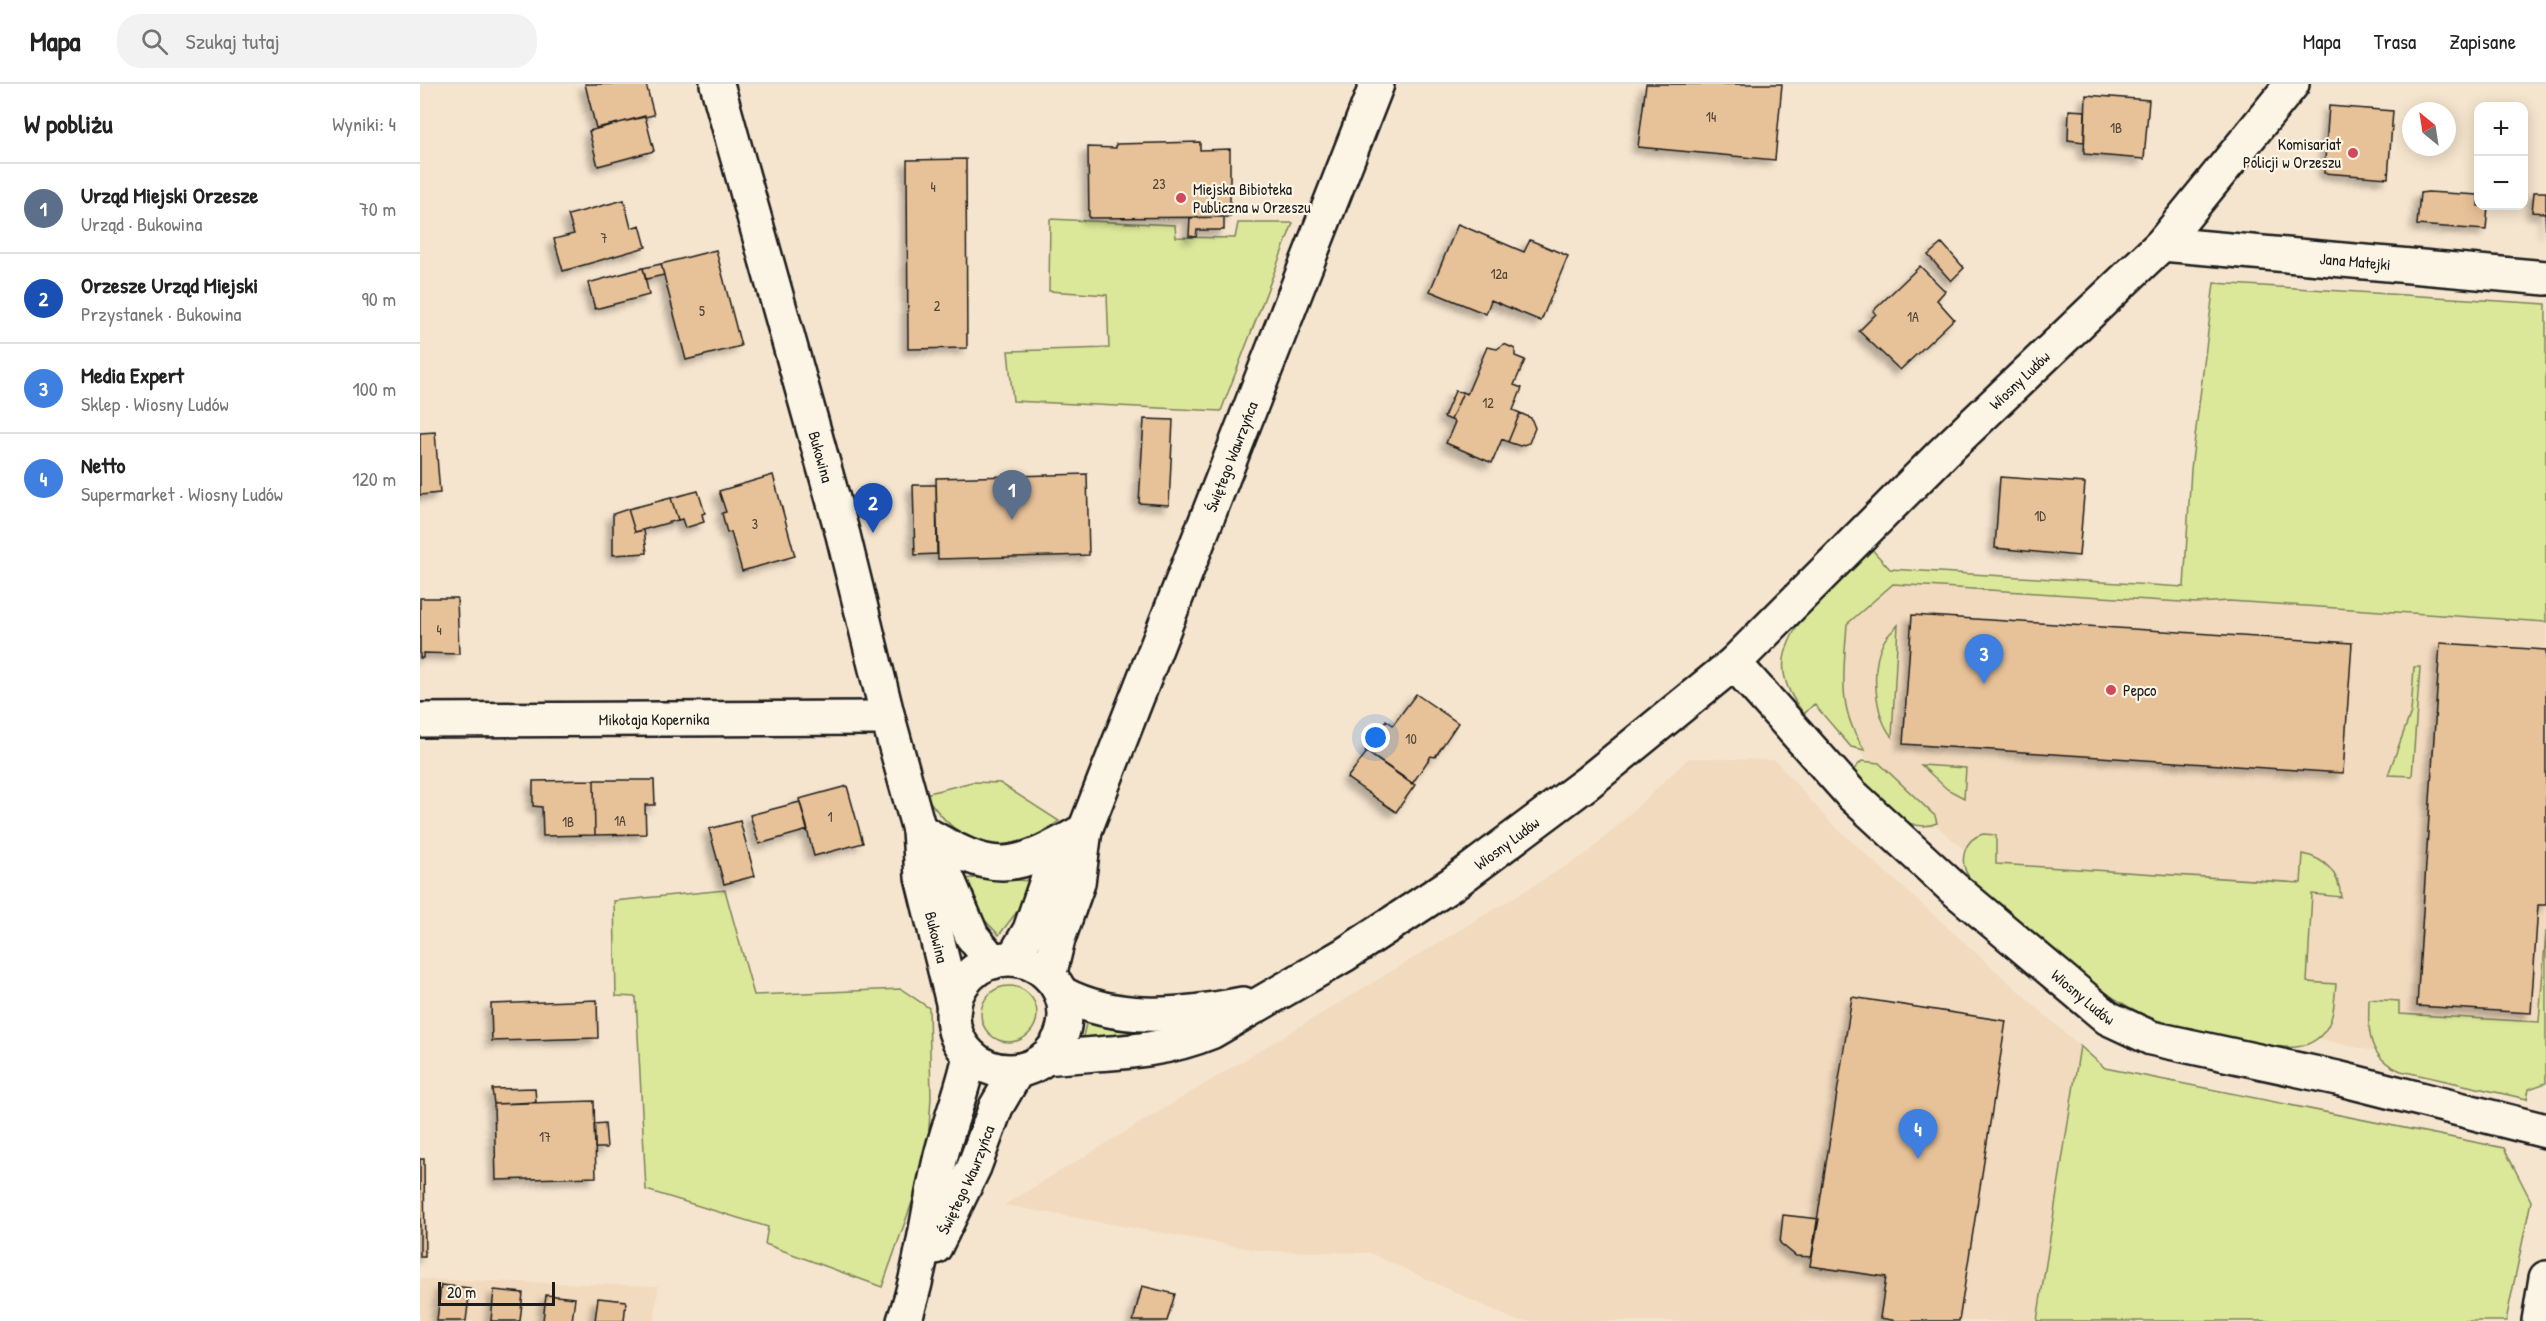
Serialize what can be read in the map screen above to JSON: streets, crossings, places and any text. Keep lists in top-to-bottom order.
{
  "streets": {
    "street": [
      "Jana Matejki",
      "Wiosny Ludów",
      "Bukowina",
      "Świętego Wawrzyńca",
      "Mikołaja Kopernika"
    ]
  },
  "crossings": [
    ["Jana Matejki", "Wiosny Ludów"],
    ["Wiosny Ludów", "Bukowina"],
    ["Wiosny Ludów", "Świętego Wawrzyńca"],
    ["Bukowina", "Świętego Wawrzyńca"],
    ["Bukowina", "Mikołaja Kopernika"]
  ],
  "places": ["Komisariat Policji w Orzeszu", "Miejska Bibioteka Publiczna w Orzeszu", "Pepco"],
  "house_numbers": [
    "14",
    "1B",
    "23",
    "4",
    "7",
    "12a",
    "2",
    "5",
    "1A",
    "12",
    "1D",
    "3",
    "4",
    "10",
    "1",
    "1A",
    "1B",
    "17"
  ],
  "scale_bar": "20 m",
  "north": "top left",
  "page": {
    "header": "Mapa",
    "search": "Szukaj tutaj",
    "nav": ["Mapa", "Trasa", "Zapisane"],
    "heading": ["W pobliżu", "Wyniki: 4"],
    "map_buttons": ["+", "−"],
    "list": [
      {
        "mark": "1",
        "name": "Urząd Miejski Orzesze",
        "note": "Urząd · Bukowina",
        "value": "70 m"
      },
      {
        "mark": "2",
        "name": "Orzesze Urząd Miejski",
        "note": "Przystanek · Bukowina",
        "value": "90 m"
      },
      {
        "mark": "3",
        "name": "Media Expert",
        "note": "Sklep · Wiosny Ludów",
        "value": "100 m"
      },
      {
        "mark": "4",
        "name": "Netto",
        "note": "Supermarket · Wiosny Ludów",
        "value": "120 m"
      }
    ],
    "pins": [
      "1",
      "2",
      "3",
      "4"
    ],
    "scale": "20 m"
  }
}
